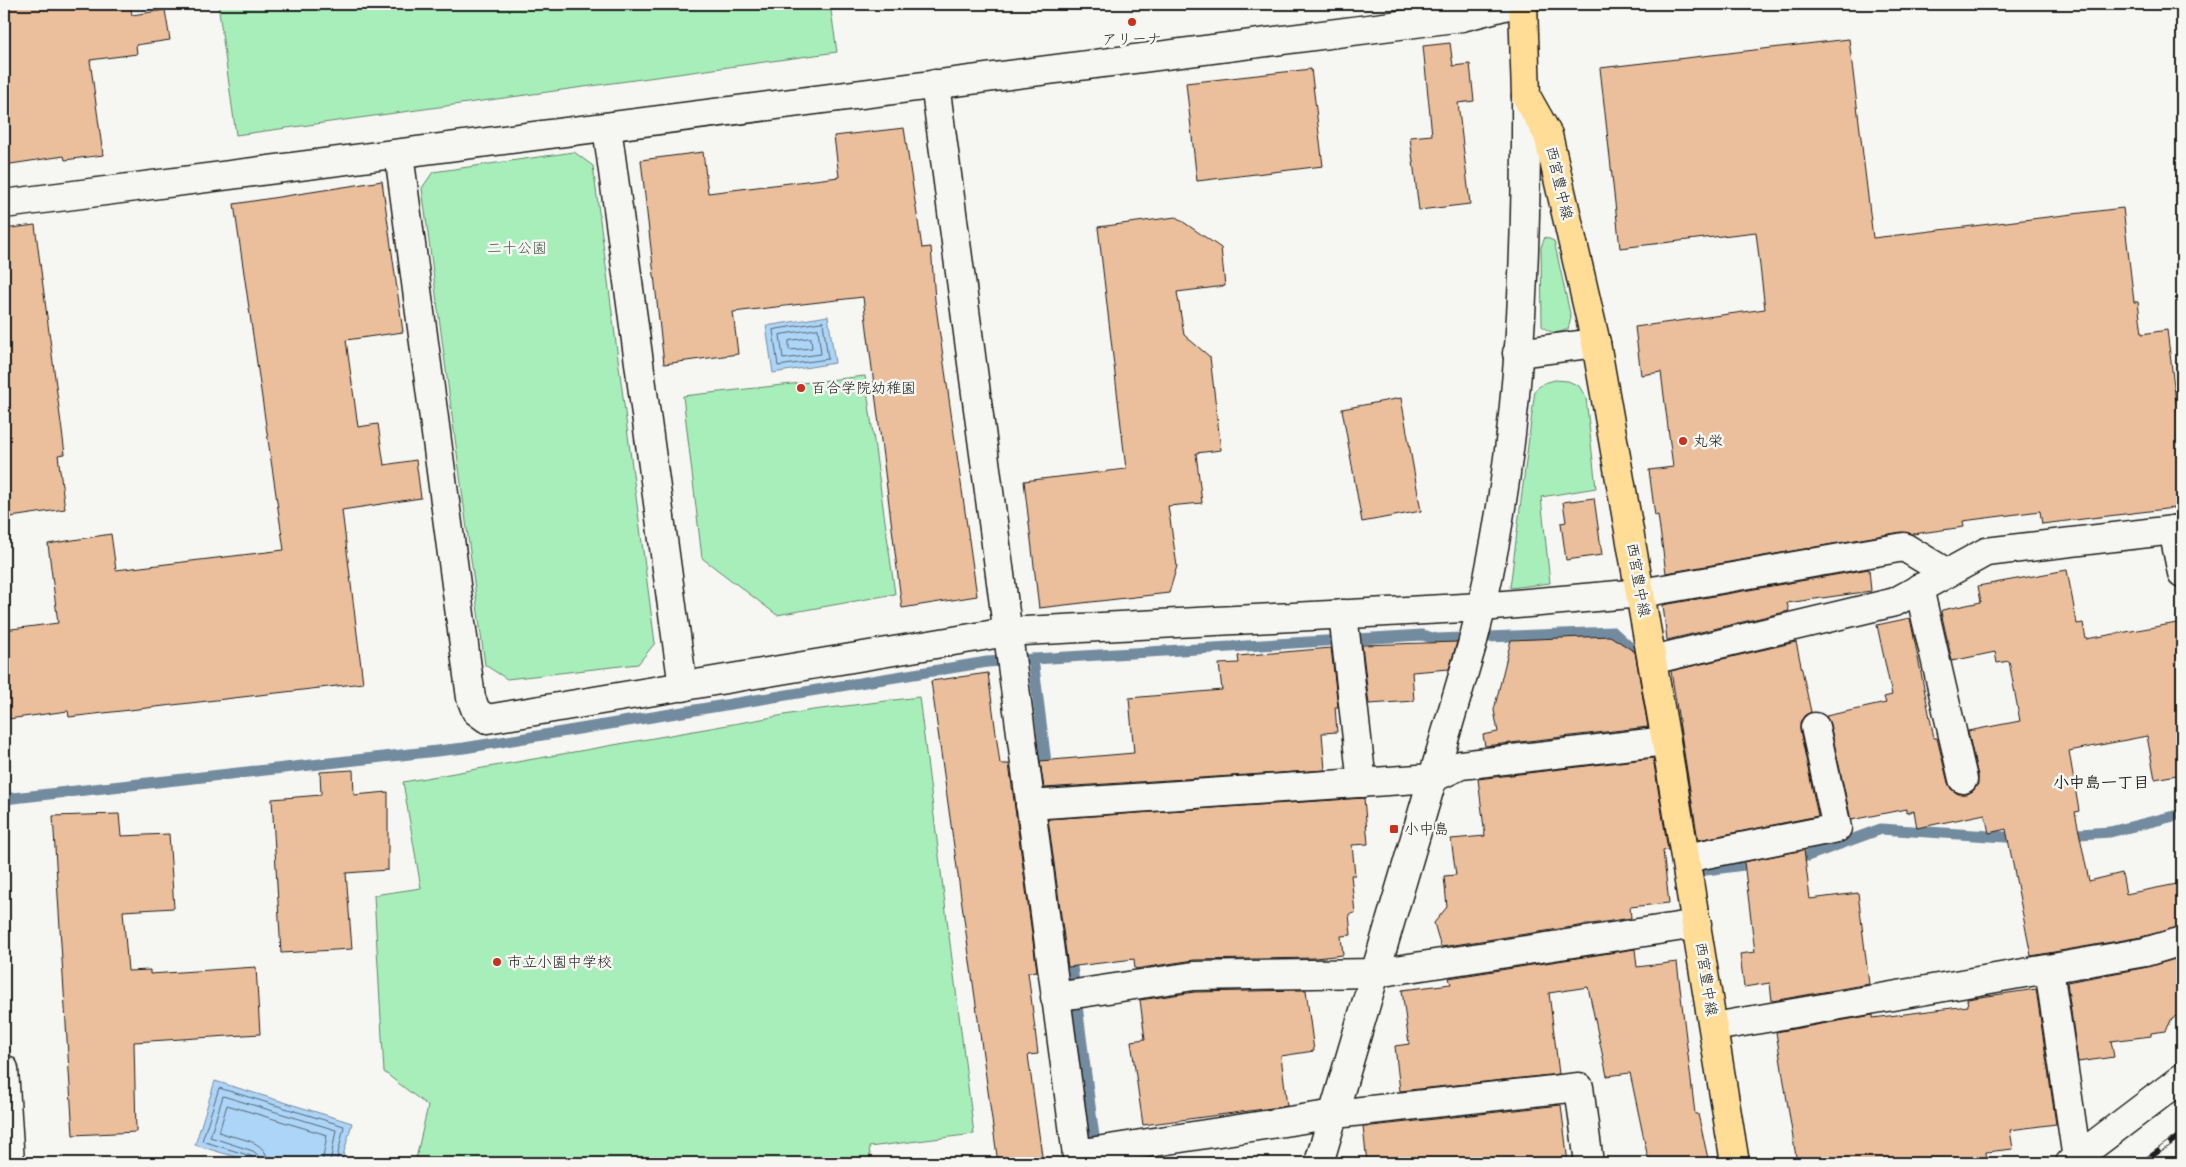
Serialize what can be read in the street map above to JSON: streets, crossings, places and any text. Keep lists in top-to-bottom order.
{
  "streets": {
    "main road": ["西宮豊中線"]
  },
  "districts": ["小中島一丁目"],
  "parks": ["二十公園"],
  "places": {
    "other": [
      "アリーナ",
      "百合学院幼稚園",
      "丸栄",
      "市立小園中学校"
    ],
    "transit": ["小中島"]
  }
}
